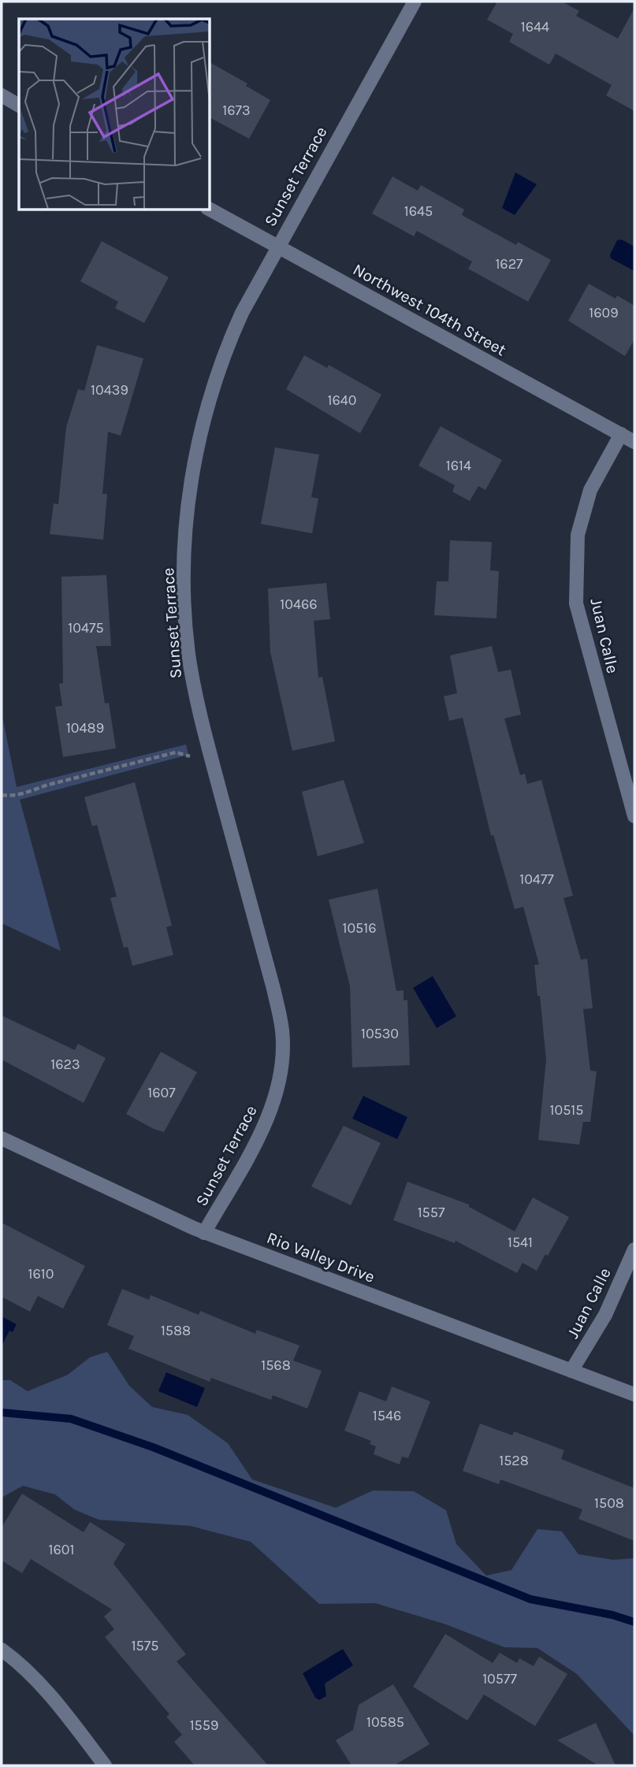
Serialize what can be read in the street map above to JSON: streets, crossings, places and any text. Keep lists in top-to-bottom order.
{
  "streets": {
    "street": [
      "Sunset Terrace",
      "Northwest 104th Street",
      "Juan Calle",
      "Rio Valley Drive"
    ]
  },
  "crossings": [
    ["Sunset Terrace", "Northwest 104th Street"],
    ["Sunset Terrace", "Rio Valley Drive"],
    ["Northwest 104th Street", "Juan Calle"],
    ["Juan Calle", "Rio Valley Drive"]
  ],
  "house_numbers": [
    "1644",
    "1673",
    "1645",
    "1627",
    "1609",
    "10439",
    "1640",
    "1614",
    "10466",
    "10475",
    "10489",
    "10477",
    "10516",
    "10530",
    "1623",
    "1607",
    "10515",
    "1557",
    "1541",
    "1610",
    "1588",
    "1568",
    "1546",
    "1528",
    "1508",
    "1601",
    "1575",
    "10577",
    "10585",
    "1559"
  ]
}
